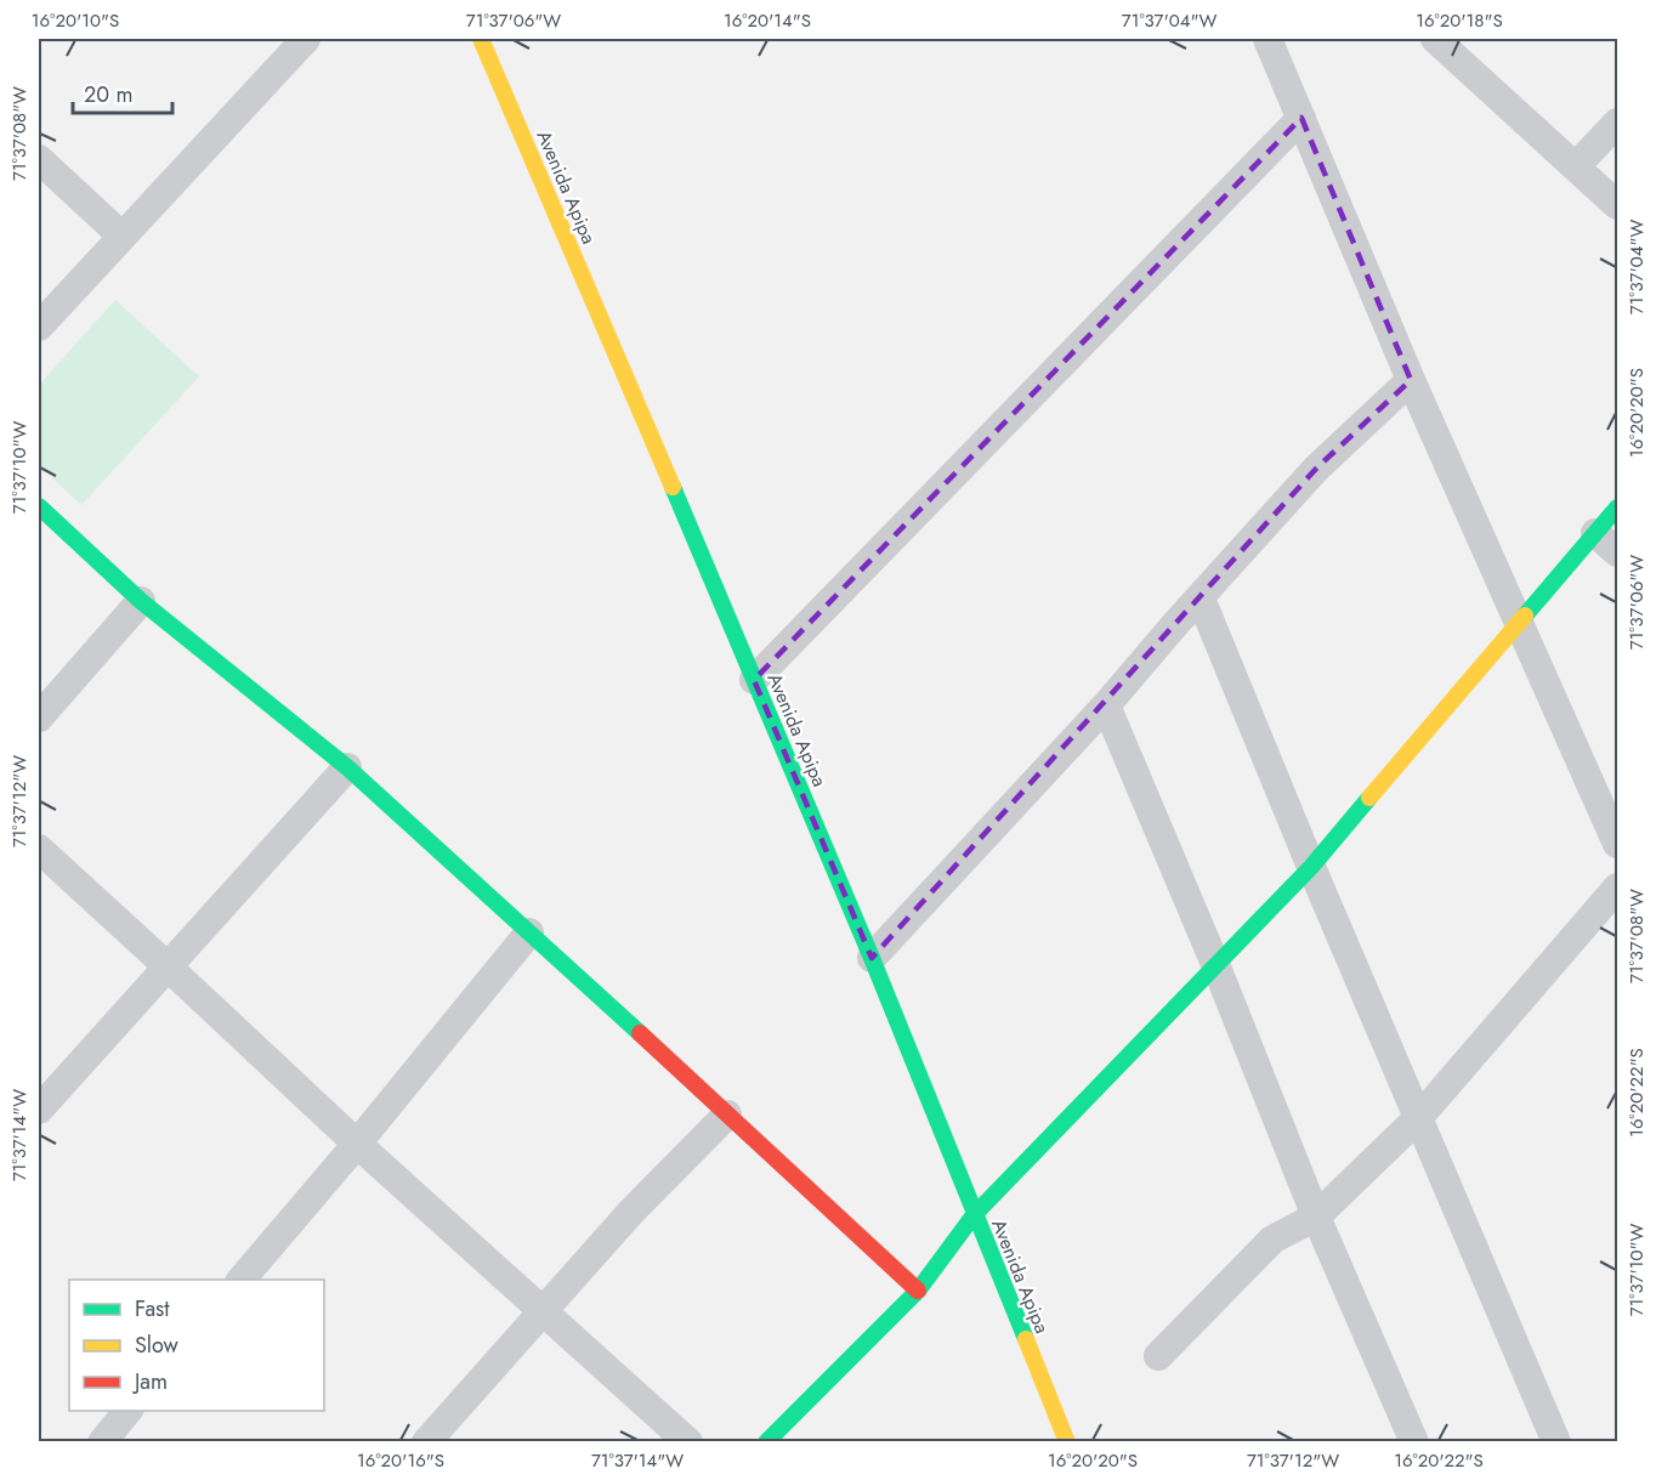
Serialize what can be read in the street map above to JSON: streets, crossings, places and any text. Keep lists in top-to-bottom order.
{
  "streets": {
    "street": ["Avenida Apipa"]
  },
  "legend": ["Fast", "Slow", "Jam"],
  "scale_bar": "20 m",
  "coordinates": [
    "16°20'10\"S",
    "71°37'06\"W",
    "16°20'14\"S",
    "71°37'04\"W",
    "16°20'18\"S",
    "71°37'08\"W",
    "16°20'20\"S",
    "71°37'10\"W",
    "71°37'12\"W",
    "16°20'22\"S",
    "71°37'14\"W",
    "16°20'16\"S"
  ]
}
